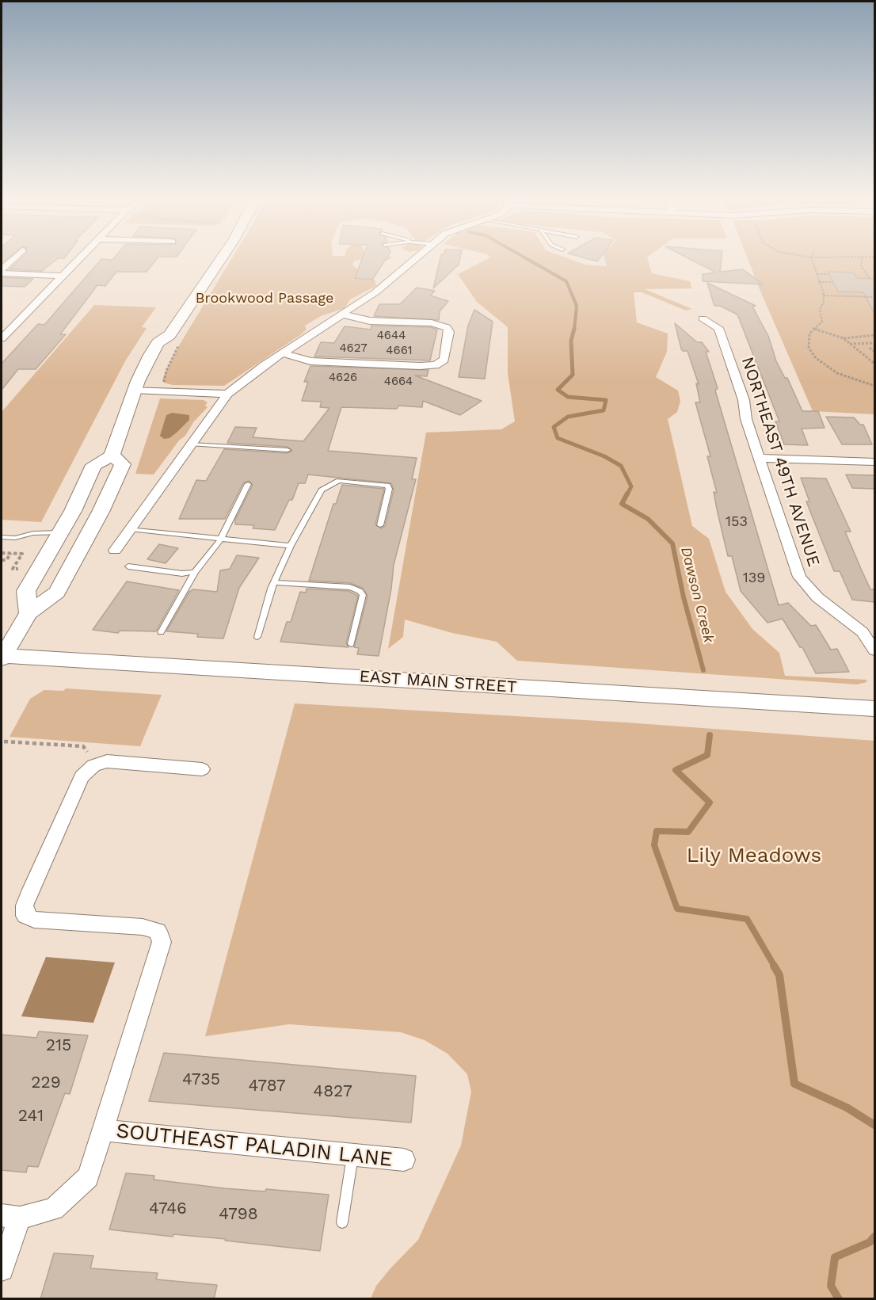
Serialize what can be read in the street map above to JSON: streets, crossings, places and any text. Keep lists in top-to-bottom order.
{
  "streets": {
    "main road": ["EAST MAIN STREET"],
    "street": ["NORTHEAST 49TH AVENUE", "SOUTHEAST PALADIN LANE"]
  },
  "water": ["Dawson Creek"],
  "parks": ["Brookwood Passage", "Lily Meadows"],
  "house_numbers": [
    "4644",
    "4627",
    "4661",
    "4626",
    "4664",
    "153",
    "139",
    "215",
    "4735",
    "229",
    "4787",
    "4827",
    "241",
    "4746",
    "4798"
  ]
}
